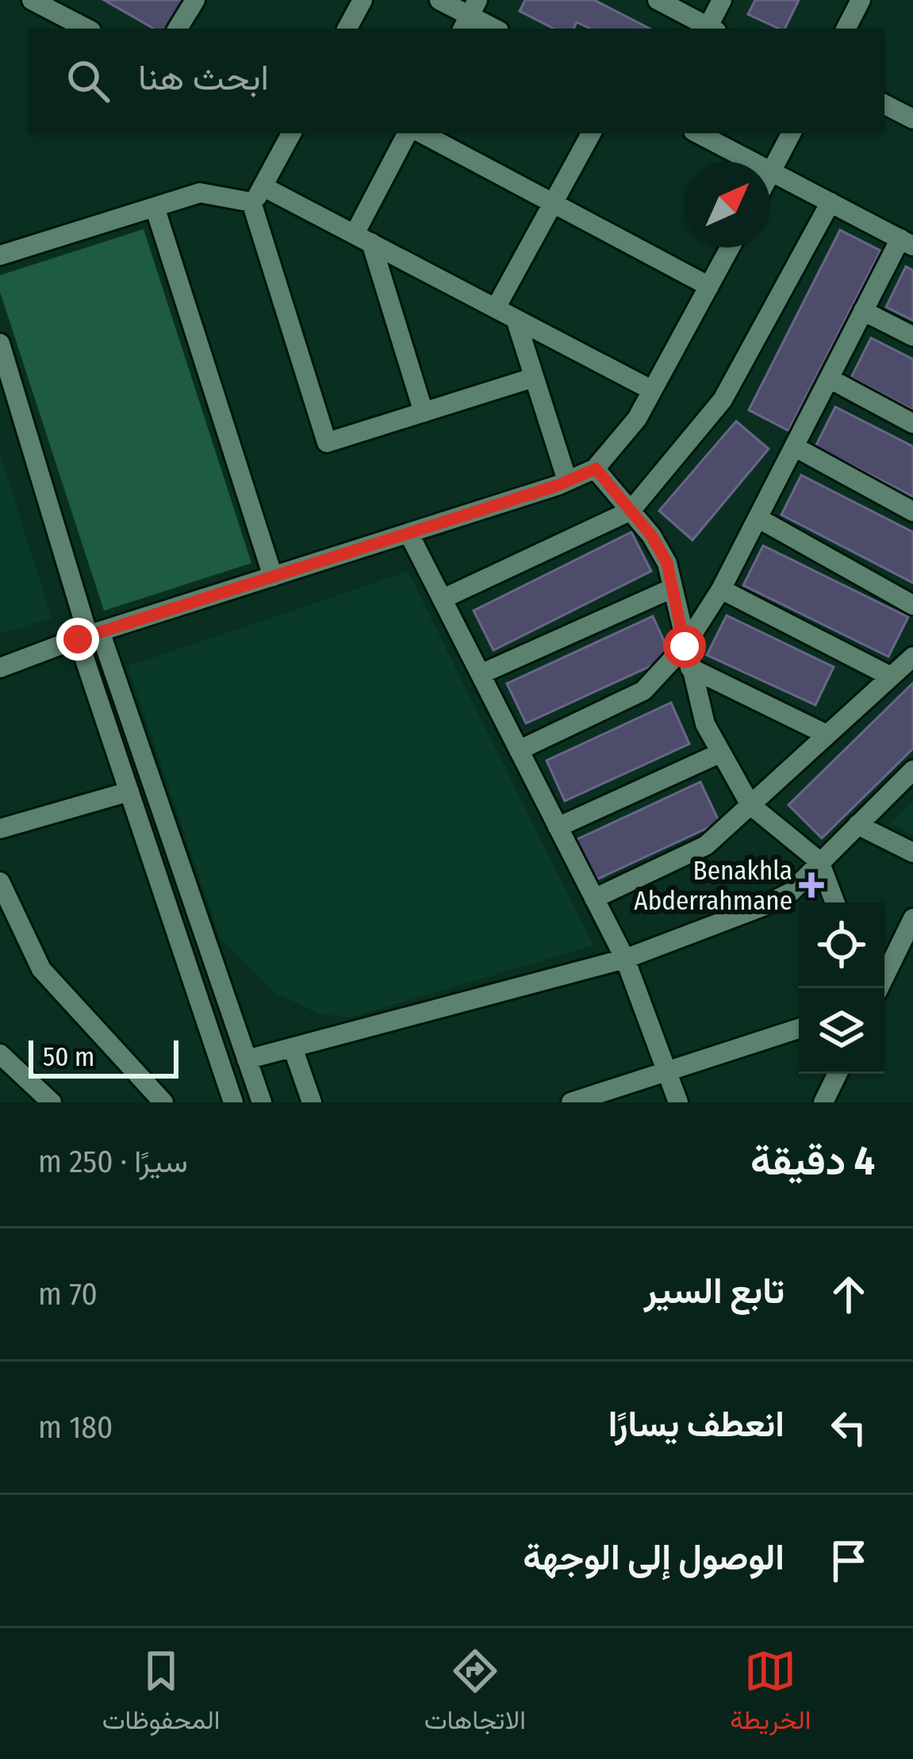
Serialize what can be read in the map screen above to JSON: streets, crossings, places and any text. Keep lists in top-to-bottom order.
{
  "places": {
    "health": ["Benakhla Abderrahmane"]
  },
  "scale_bar": "50 m",
  "north": "top right",
  "page": {
    "search": "ابحث هنا",
    "scale": "50 m",
    "heading": ["4 دقيقة", "سيرًا · 250 m"],
    "list": [
      ["تابع السير", "70 m"],
      ["انعطف يسارًا", "180 m"],
      "الوصول إلى الوجهة"
    ],
    "nav": ["الخريطة", "الاتجاهات", "المحفوظات"]
  }
}
